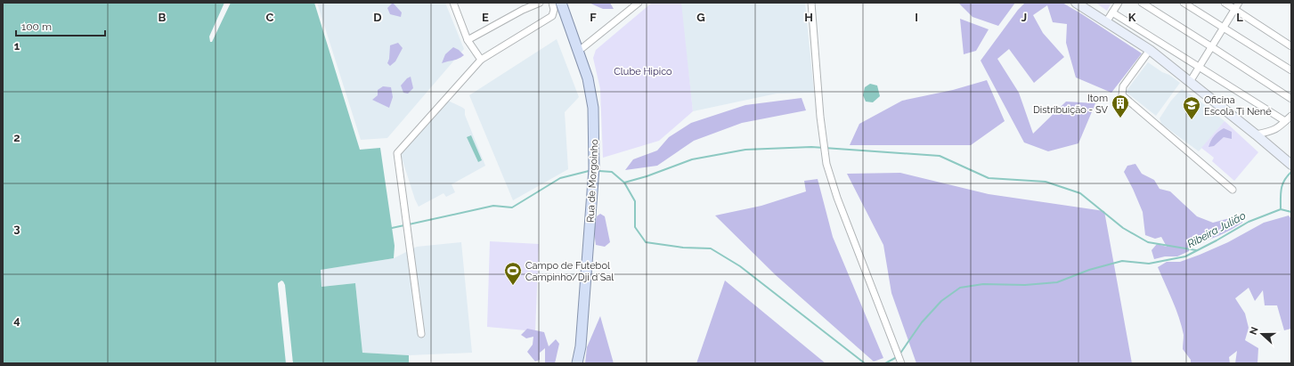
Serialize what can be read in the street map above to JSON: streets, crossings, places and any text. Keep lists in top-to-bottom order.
{
  "streets": {
    "main road": ["Rua de Morgoinho"]
  },
  "water": ["Ribeira Julião"],
  "parks": ["Clube Hipico"],
  "places": {
    "building": ["Itom Distribuição - SV"],
    "school or university": ["Oficina Escola Ti Nené"],
    "sports": ["Campo de Futebol Campinho/Dji d´Sal"]
  },
  "scale_bar": "100 m",
  "north": "left",
  "grid": {
    "columns": [
      "B",
      "C",
      "D",
      "E",
      "F",
      "G",
      "H",
      "I",
      "J",
      "K",
      "L"
    ],
    "rows": [
      "1",
      "2",
      "3",
      "4"
    ]
  }
}
